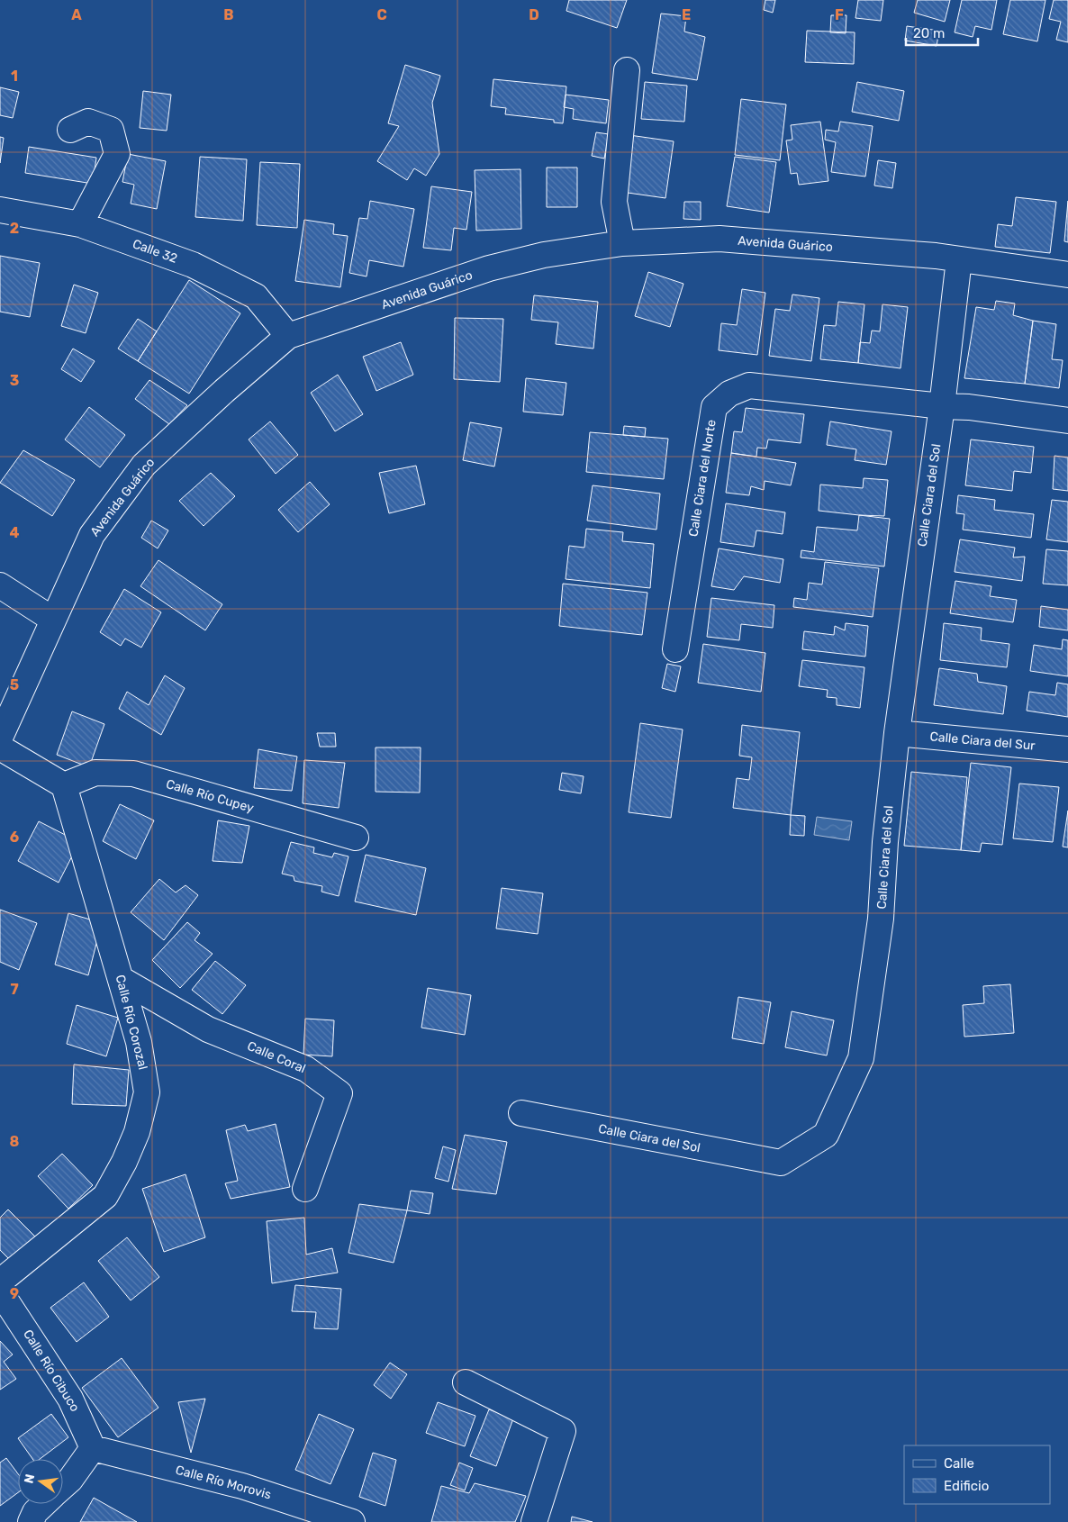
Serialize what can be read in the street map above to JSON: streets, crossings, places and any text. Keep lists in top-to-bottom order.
{
  "streets": {
    "street": [
      "Avenida Guárico",
      "Calle 32",
      "Calle Ciara del Norte",
      "Calle Ciara del Sol",
      "Calle Ciara del Sur",
      "Calle Río Cupey",
      "Calle Río Corozal",
      "Calle Coral",
      "Calle Río Cibuco",
      "Calle Río Morovis"
    ]
  },
  "crossings": [
    ["Avenida Guárico", "Calle 32"],
    ["Avenida Guárico", "Calle Ciara del Sol"],
    ["Calle Ciara del Norte", "Calle Ciara del Sol"],
    ["Calle Ciara del Sol", "Calle Ciara del Sur"],
    ["Calle Río Cupey", "Calle Río Corozal"],
    ["Calle Río Corozal", "Calle Coral"],
    ["Calle Río Cibuco", "Calle Río Morovis"]
  ],
  "legend": ["Calle", "Edificio"],
  "scale_bar": "20 m",
  "north": "left",
  "grid": {
    "columns": [
      "A",
      "B",
      "C",
      "D",
      "E",
      "F"
    ],
    "rows": [
      "1",
      "2",
      "3",
      "4",
      "5",
      "6",
      "7",
      "8",
      "9"
    ]
  }
}
